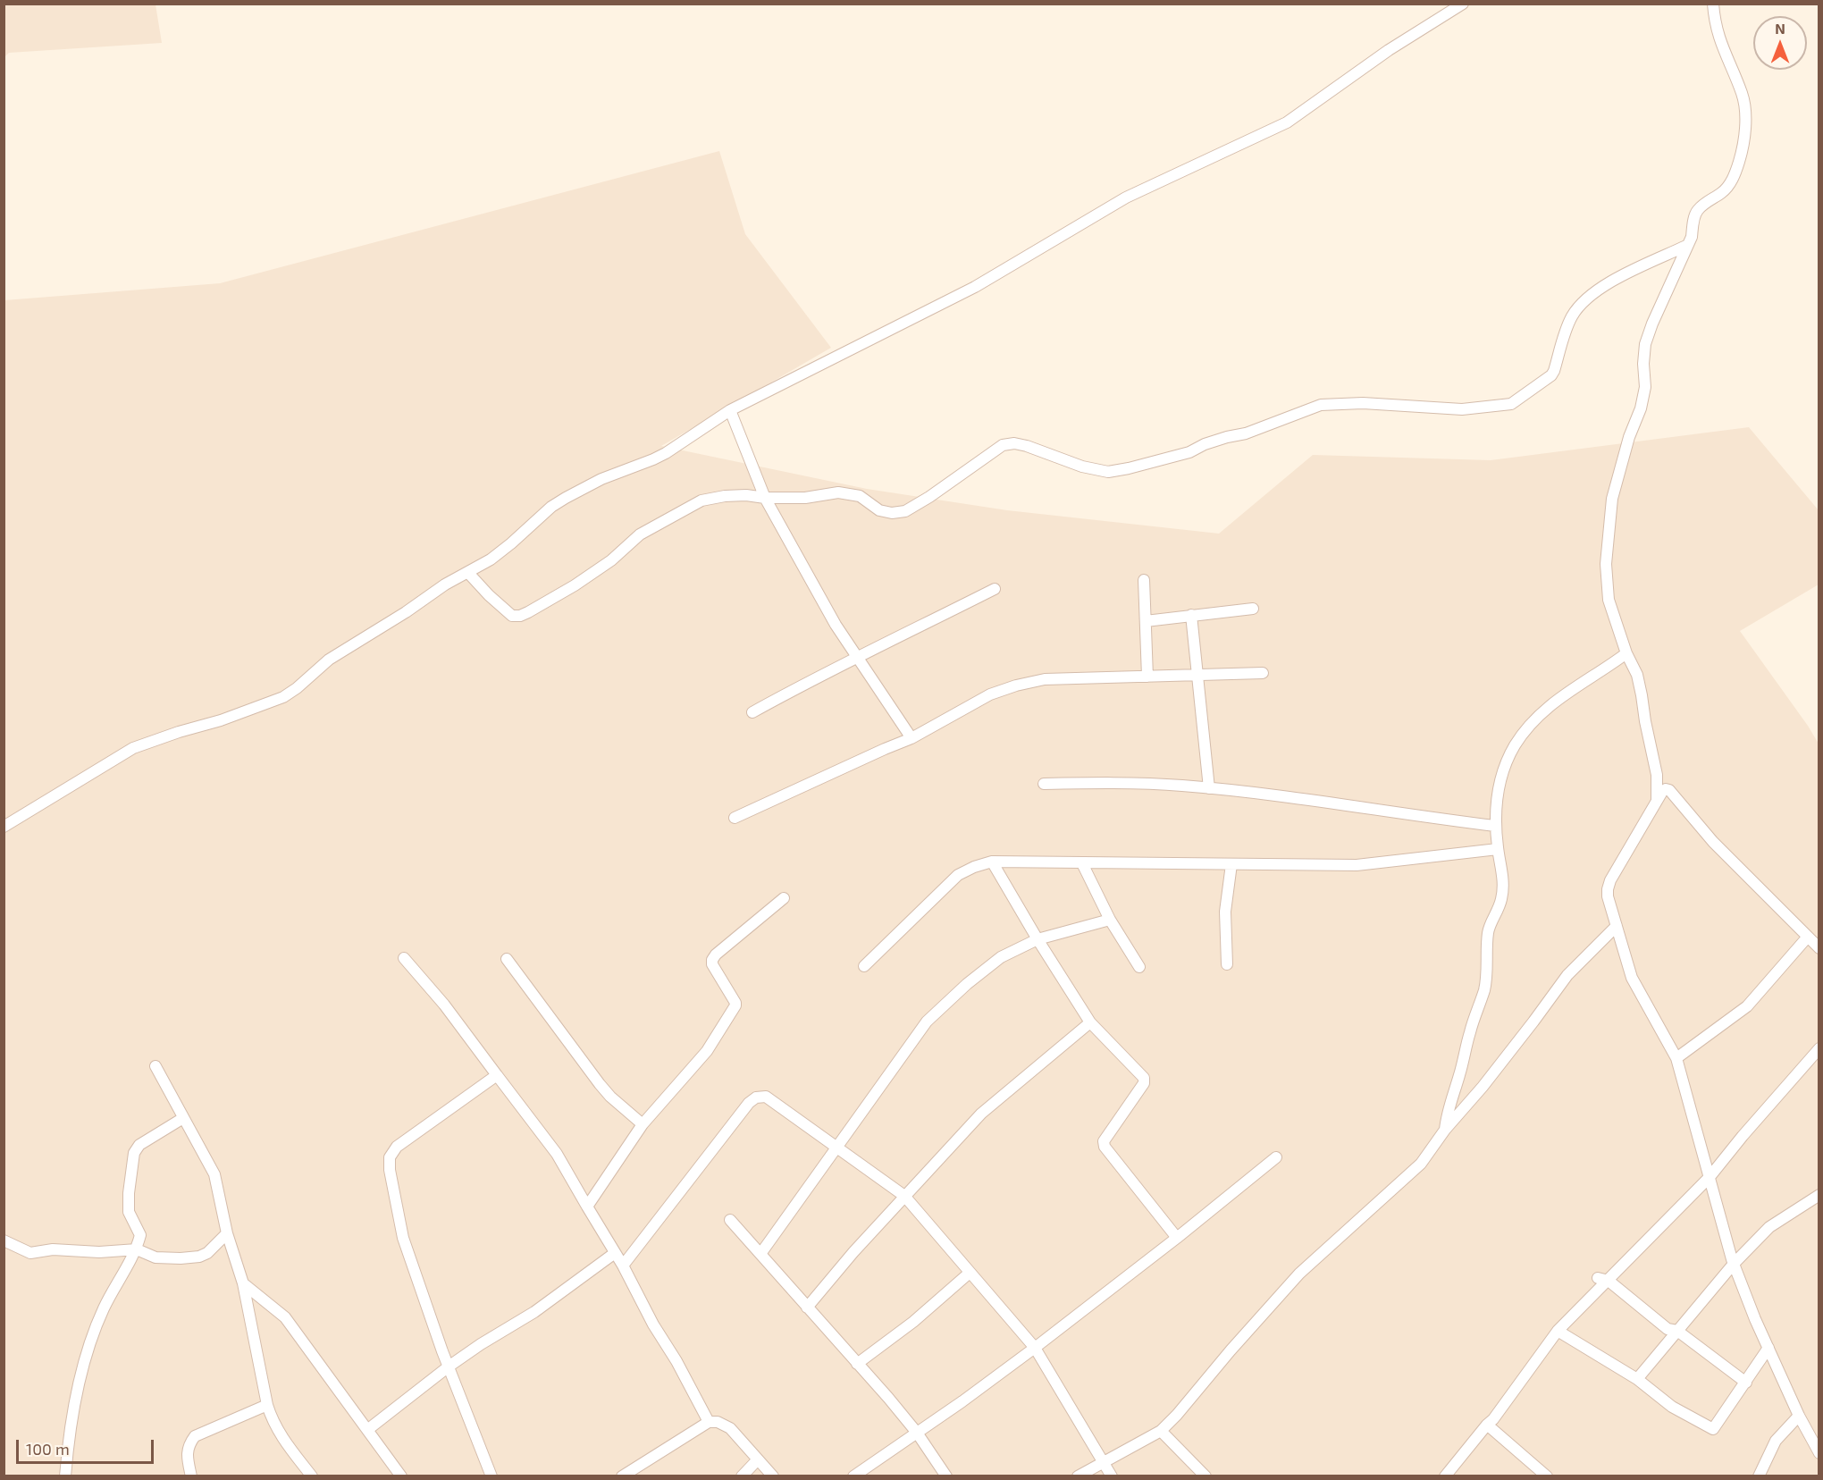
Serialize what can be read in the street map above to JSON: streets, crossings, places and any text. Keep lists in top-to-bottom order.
{
  "scale_bar": "100 m",
  "north": "top"
}
